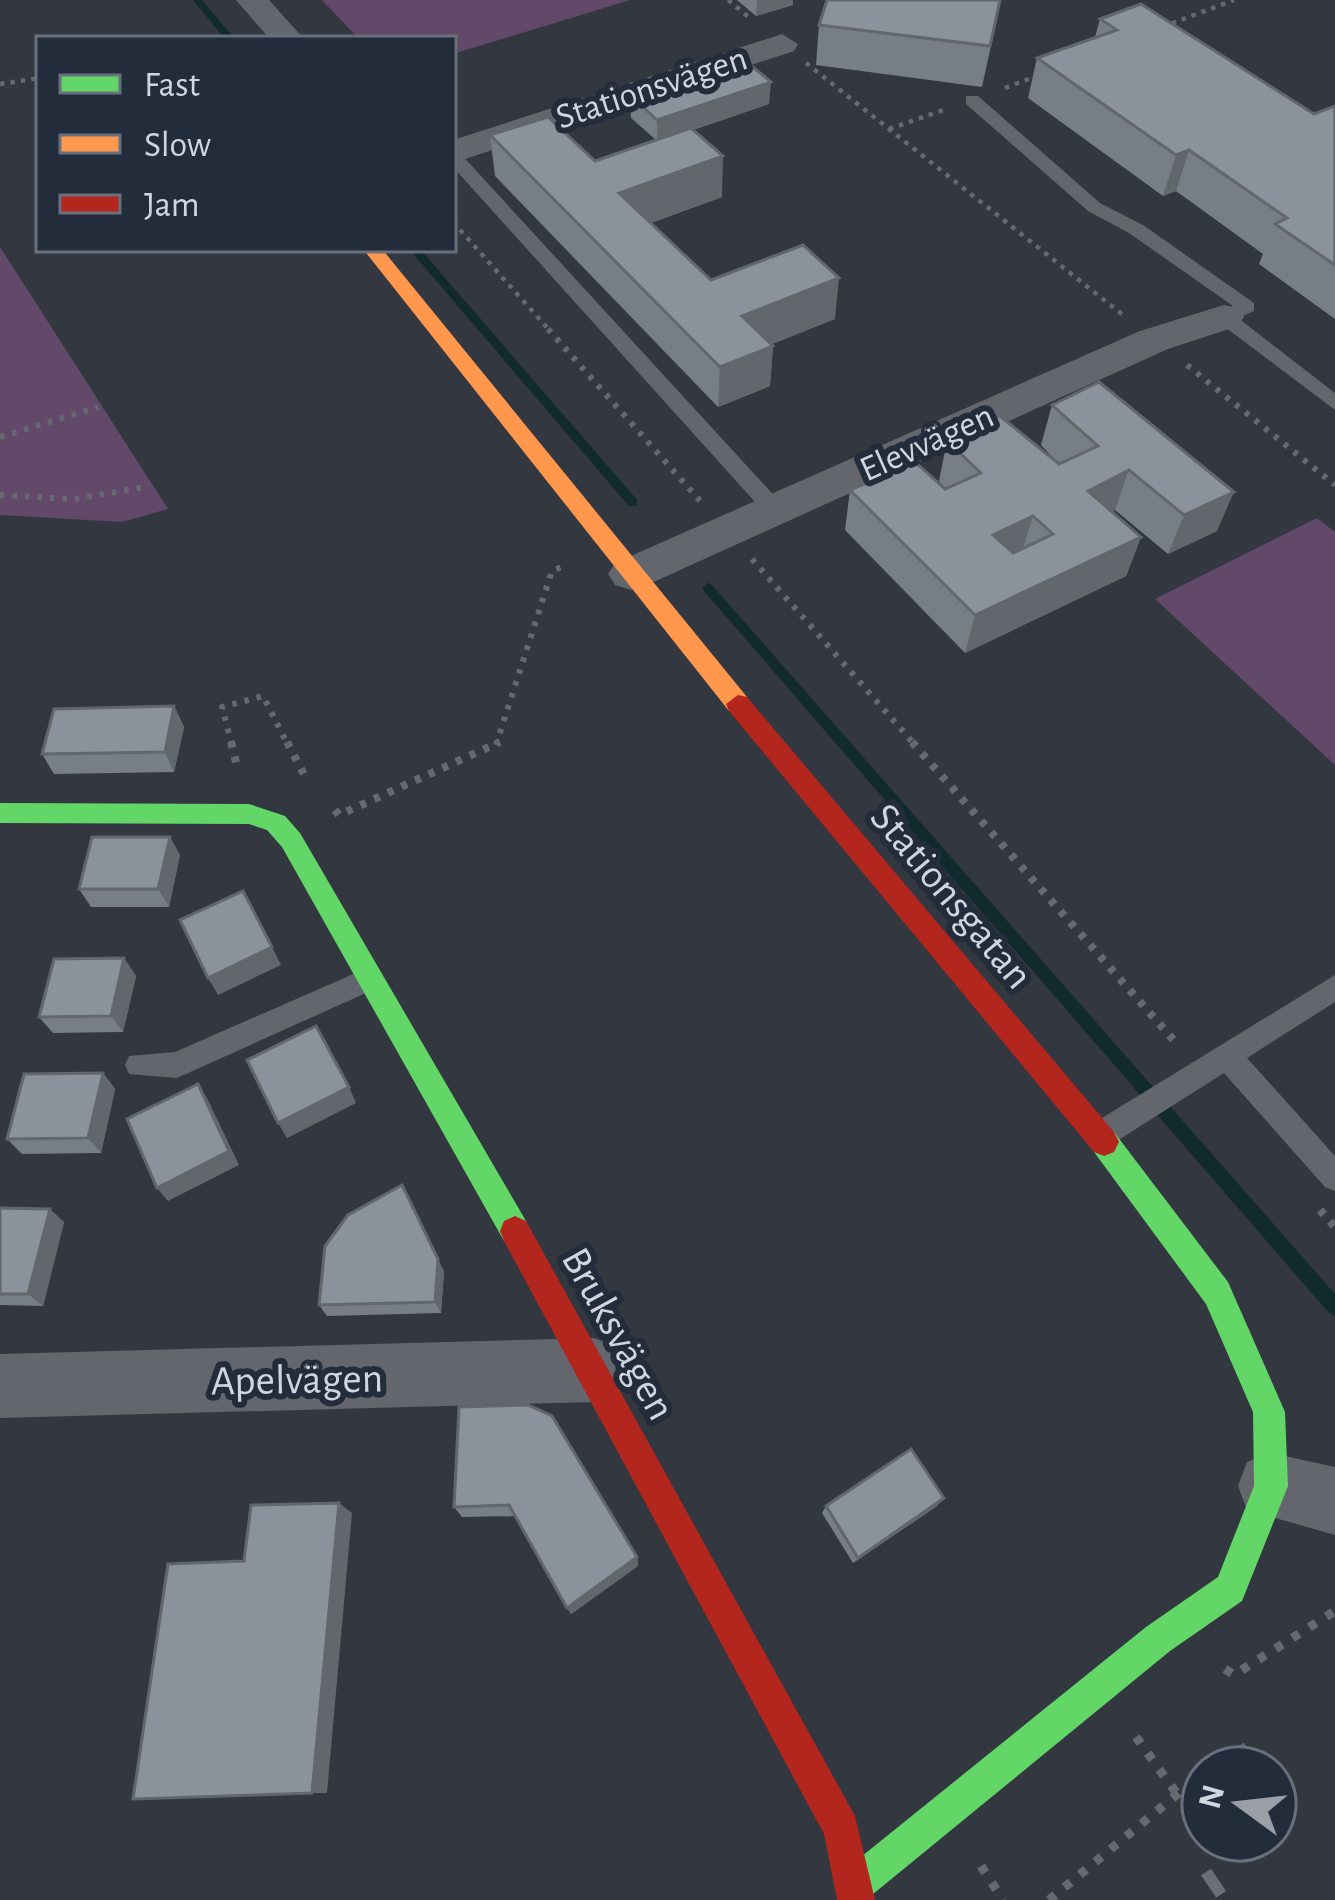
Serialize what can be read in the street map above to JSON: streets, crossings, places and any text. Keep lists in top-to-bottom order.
{
  "streets": {
    "street": [
      "Stationsvägen",
      "Elevvägen",
      "Stationsgatan",
      "Bruksvägen",
      "Apelvägen"
    ]
  },
  "crossings": [
    ["Elevvägen", "Stationsgatan"],
    ["Stationsgatan", "Bruksvägen"],
    ["Bruksvägen", "Apelvägen"]
  ],
  "legend": ["Fast", "Slow", "Jam"],
  "north": "left"
}
